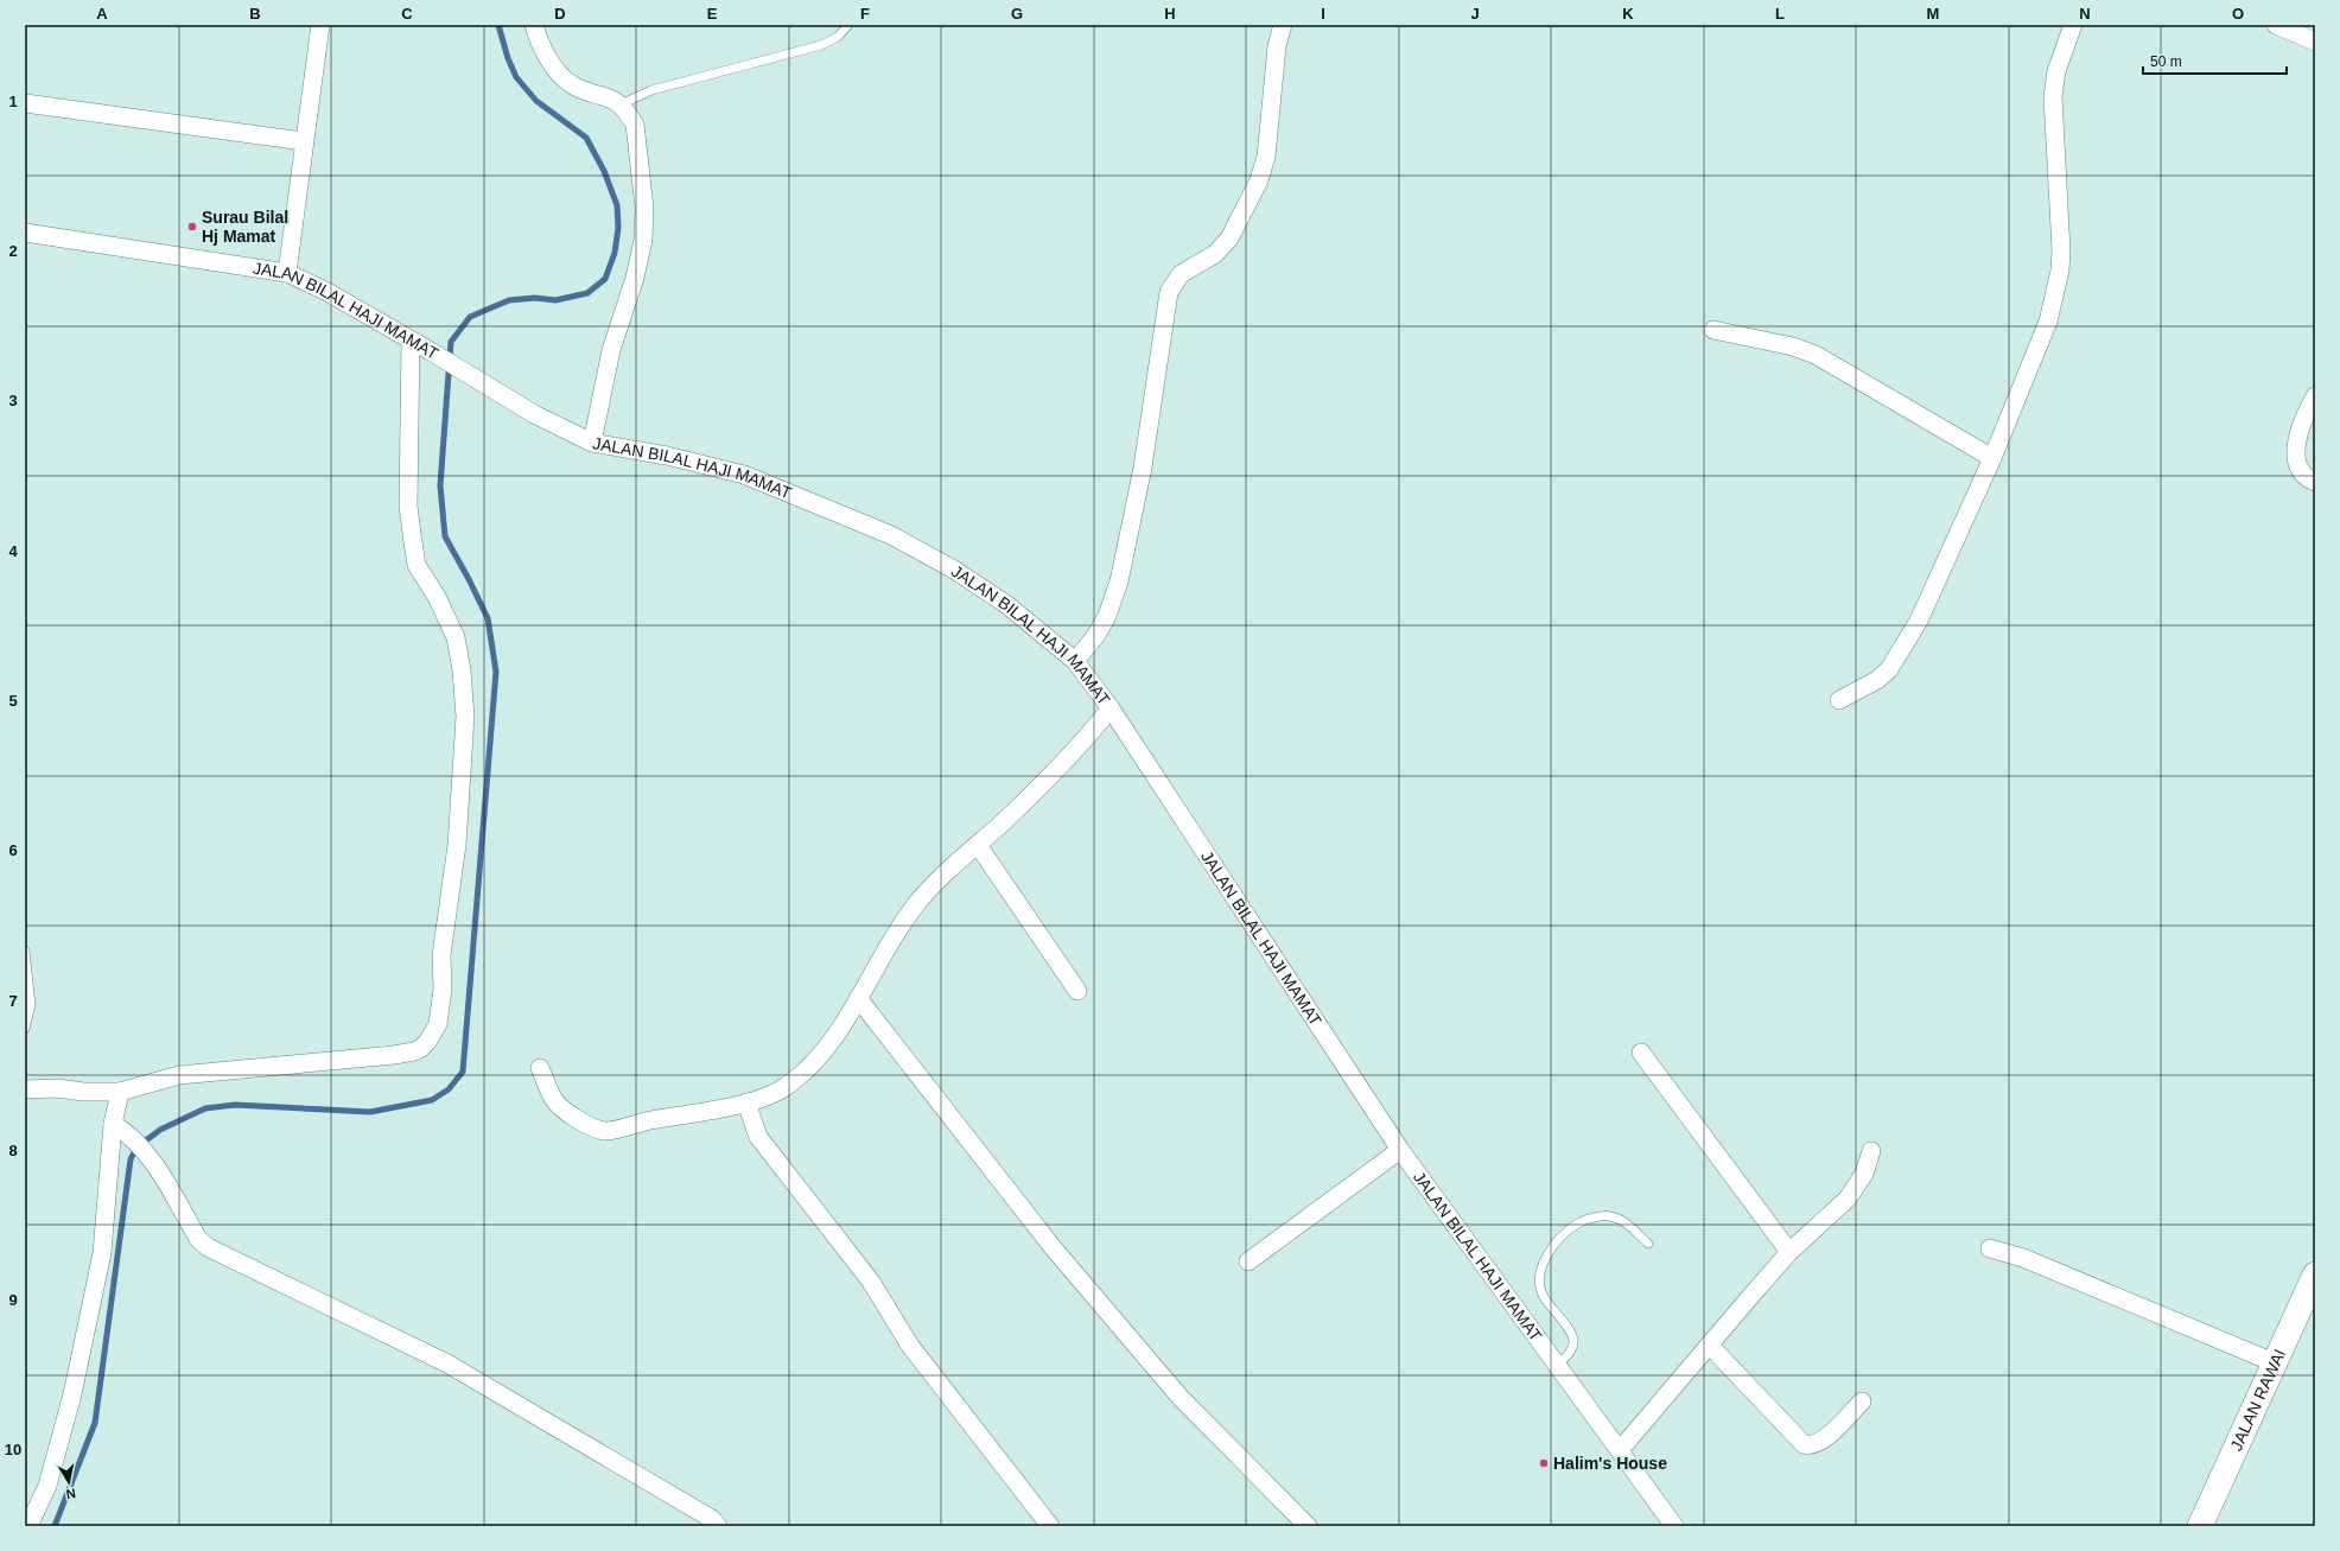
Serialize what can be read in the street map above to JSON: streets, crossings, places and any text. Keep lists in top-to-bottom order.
{
  "streets": {
    "main road": ["JALAN RAWAI"],
    "street": ["JALAN BILAL HAJI MAMAT"]
  },
  "places": ["Surau Bilal Hj Mamat", "Halim's House"],
  "scale_bar": "50 m",
  "north": "bottom",
  "grid": {
    "columns": [
      "A",
      "B",
      "C",
      "D",
      "E",
      "F",
      "G",
      "H",
      "I",
      "J",
      "K",
      "L",
      "M",
      "N",
      "O"
    ],
    "rows": [
      "1",
      "2",
      "3",
      "4",
      "5",
      "6",
      "7",
      "8",
      "9",
      "10"
    ]
  }
}
